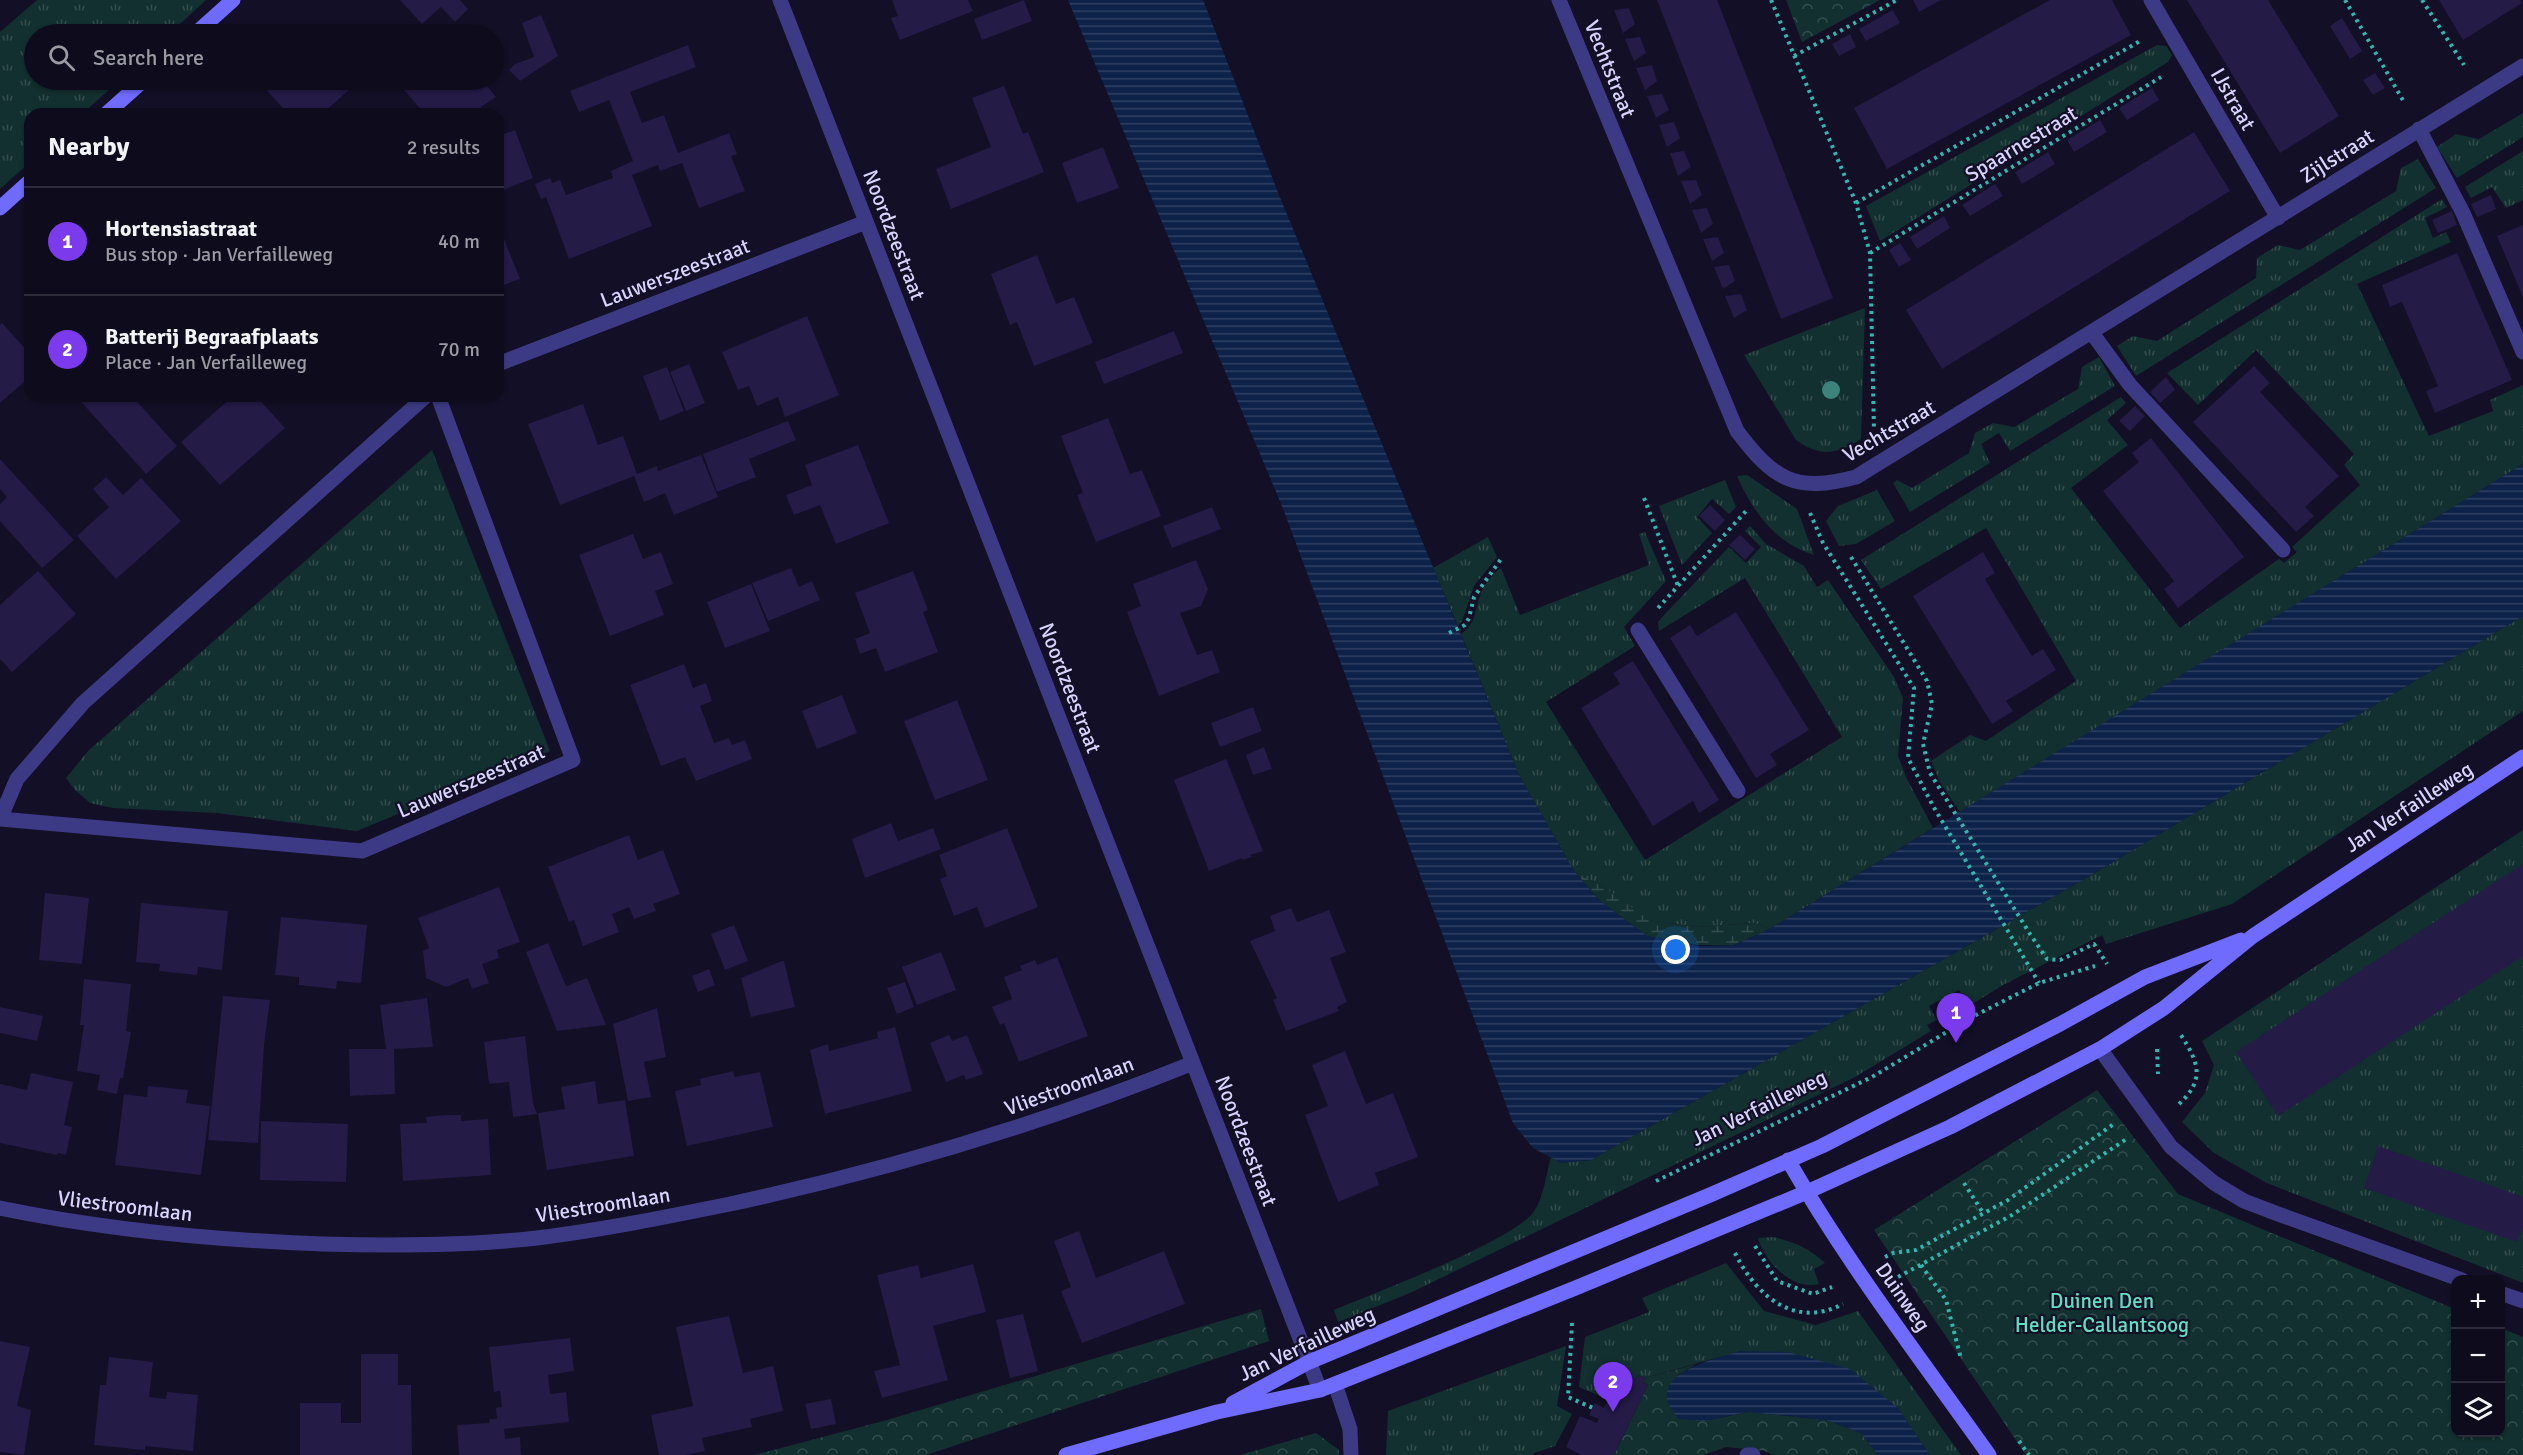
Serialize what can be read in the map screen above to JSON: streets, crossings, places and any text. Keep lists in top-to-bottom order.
{
  "streets": {
    "street": [
      "Vechtstraat",
      "IJstraat",
      "Zijlstraat",
      "Noordzeestraat",
      "Lauwerszeestraat",
      "Jan Verfailleweg",
      "Vliestroomlaan",
      "Duinweg"
    ],
    "path": ["Spaarnestraat"]
  },
  "crossings": [
    ["Vechtstraat", "IJstraat"],
    ["Vechtstraat", "Zijlstraat"],
    ["IJstraat", "Spaarnestraat"],
    ["IJstraat", "Zijlstraat"],
    ["Noordzeestraat", "Lauwerszeestraat"],
    ["Noordzeestraat", "Jan Verfailleweg"],
    ["Noordzeestraat", "Vliestroomlaan"],
    ["Jan Verfailleweg", "Duinweg"]
  ],
  "parks": ["Duinen Den Helder-Callantsoog"],
  "page": {
    "search": "Search here",
    "heading": ["Nearby", "2 results"],
    "list": [
      {
        "mark": "1",
        "name": "Hortensiastraat",
        "note": "Bus stop · Jan Verfailleweg",
        "value": "40 m"
      },
      {
        "mark": "2",
        "name": "Batterij Begraafplaats",
        "note": "Place · Jan Verfailleweg",
        "value": "70 m"
      }
    ],
    "pins": ["1", "2"],
    "map_buttons": ["+", "−"]
  }
}
